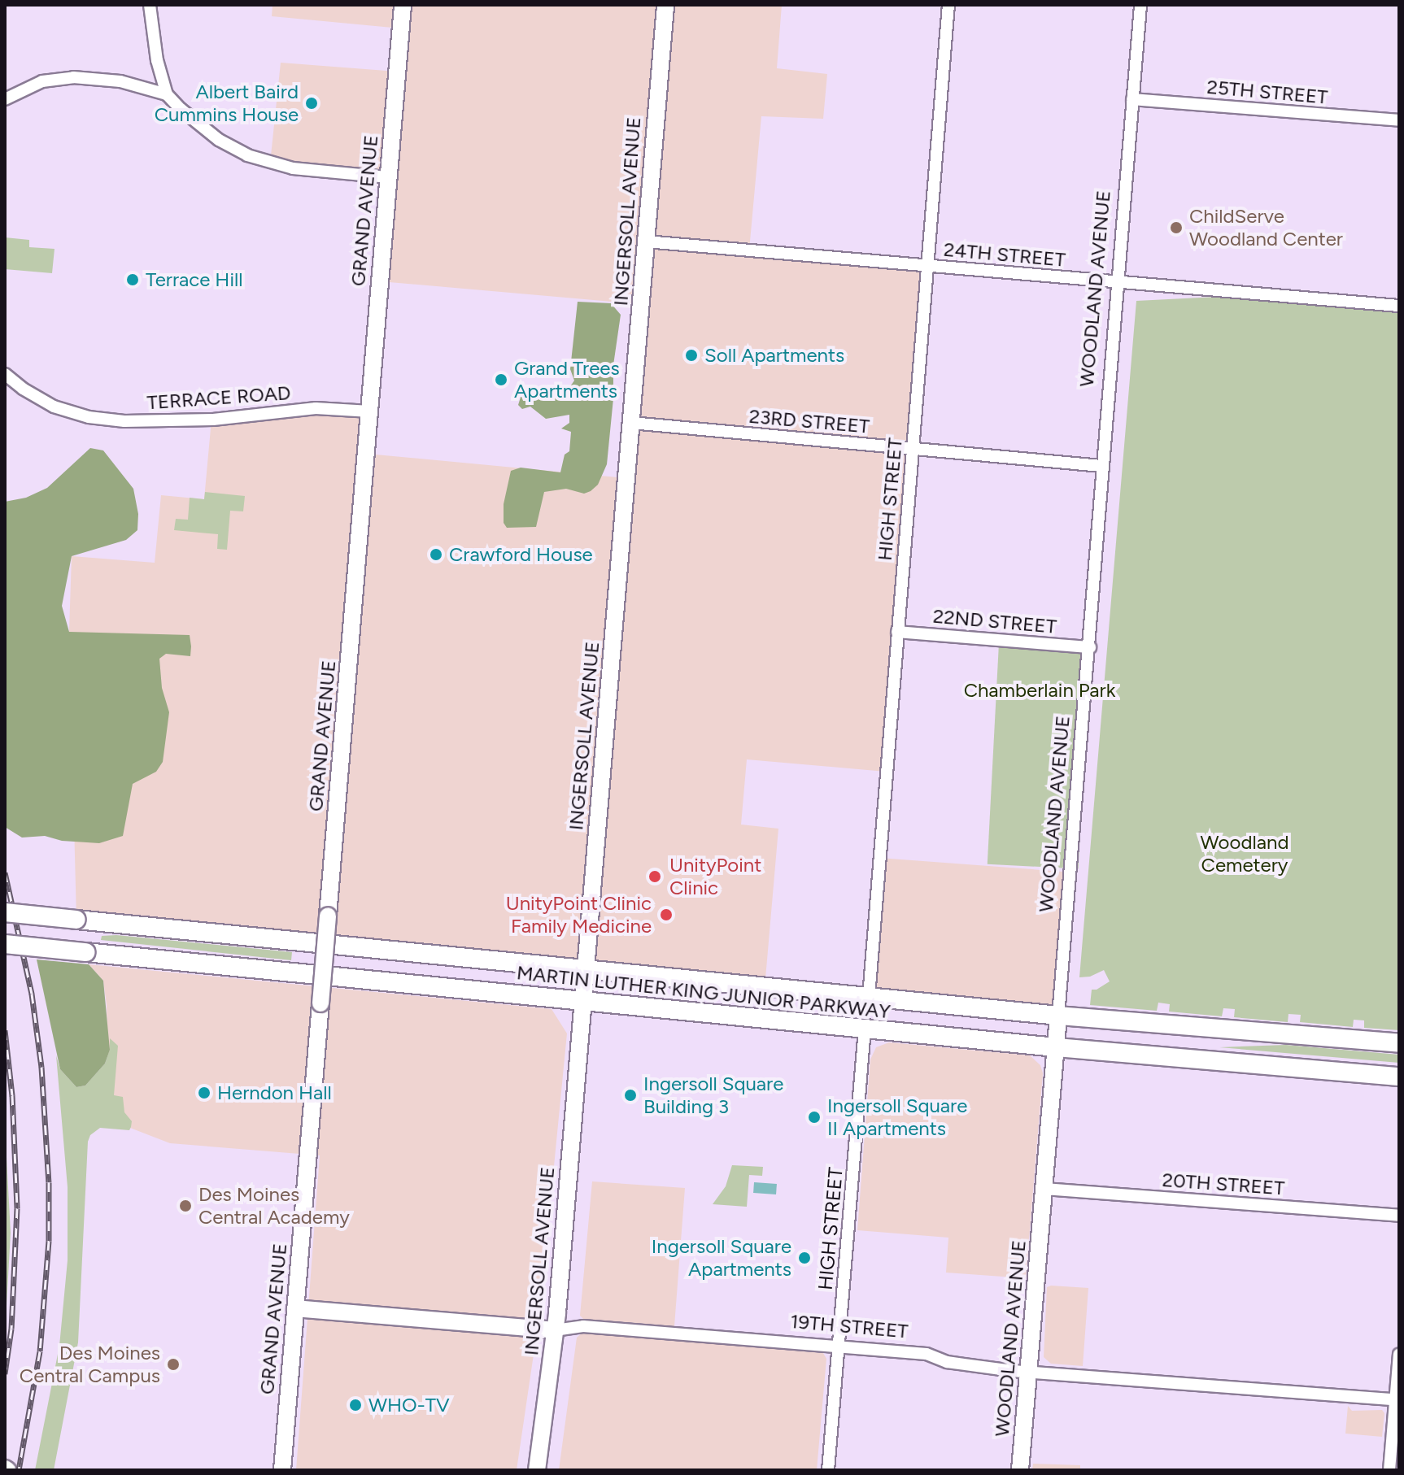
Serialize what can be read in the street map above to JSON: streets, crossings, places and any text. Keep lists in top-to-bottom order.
{
  "streets": {
    "main road": [
      "GRAND AVENUE",
      "INGERSOLL AVENUE",
      "WOODLAND AVENUE",
      "MARTIN LUTHER KING JUNIOR PARKWAY",
      "19TH STREET"
    ],
    "street": [
      "25TH STREET",
      "24TH STREET",
      "TERRACE ROAD",
      "23RD STREET",
      "HIGH STREET",
      "22ND STREET",
      "20TH STREET"
    ]
  },
  "crossings": [
    ["25TH STREET", "WOODLAND AVENUE"],
    ["GRAND AVENUE", "TERRACE ROAD"],
    ["GRAND AVENUE", "19TH STREET"],
    ["INGERSOLL AVENUE", "24TH STREET"],
    ["INGERSOLL AVENUE", "23RD STREET"],
    ["INGERSOLL AVENUE", "MARTIN LUTHER KING JUNIOR PARKWAY"],
    ["INGERSOLL AVENUE", "19TH STREET"],
    ["24TH STREET", "WOODLAND AVENUE"],
    ["24TH STREET", "HIGH STREET"],
    ["WOODLAND AVENUE", "23RD STREET"],
    ["WOODLAND AVENUE", "22ND STREET"],
    ["WOODLAND AVENUE", "MARTIN LUTHER KING JUNIOR PARKWAY"],
    ["WOODLAND AVENUE", "20TH STREET"],
    ["WOODLAND AVENUE", "19TH STREET"],
    ["23RD STREET", "HIGH STREET"],
    ["HIGH STREET", "22ND STREET"],
    ["HIGH STREET", "MARTIN LUTHER KING JUNIOR PARKWAY"],
    ["HIGH STREET", "19TH STREET"]
  ],
  "parks": ["Chamberlain Park", "Woodland Cemetery"],
  "places": [
    "Albert Baird Cummins House",
    "ChildServe Woodland Center",
    "Terrace Hill",
    "Soll Apartments",
    "Grand Trees Apartments",
    "Crawford House",
    "UnityPoint Clinic",
    "UnityPoint Clinic Family Medicine",
    "Herndon Hall",
    "Ingersoll Square Building 3",
    "Ingersoll Square II Apartments",
    "Des Moines Central Academy",
    "Ingersoll Square Apartments",
    "Des Moines Central Campus",
    "WHO-TV"
  ]
}
